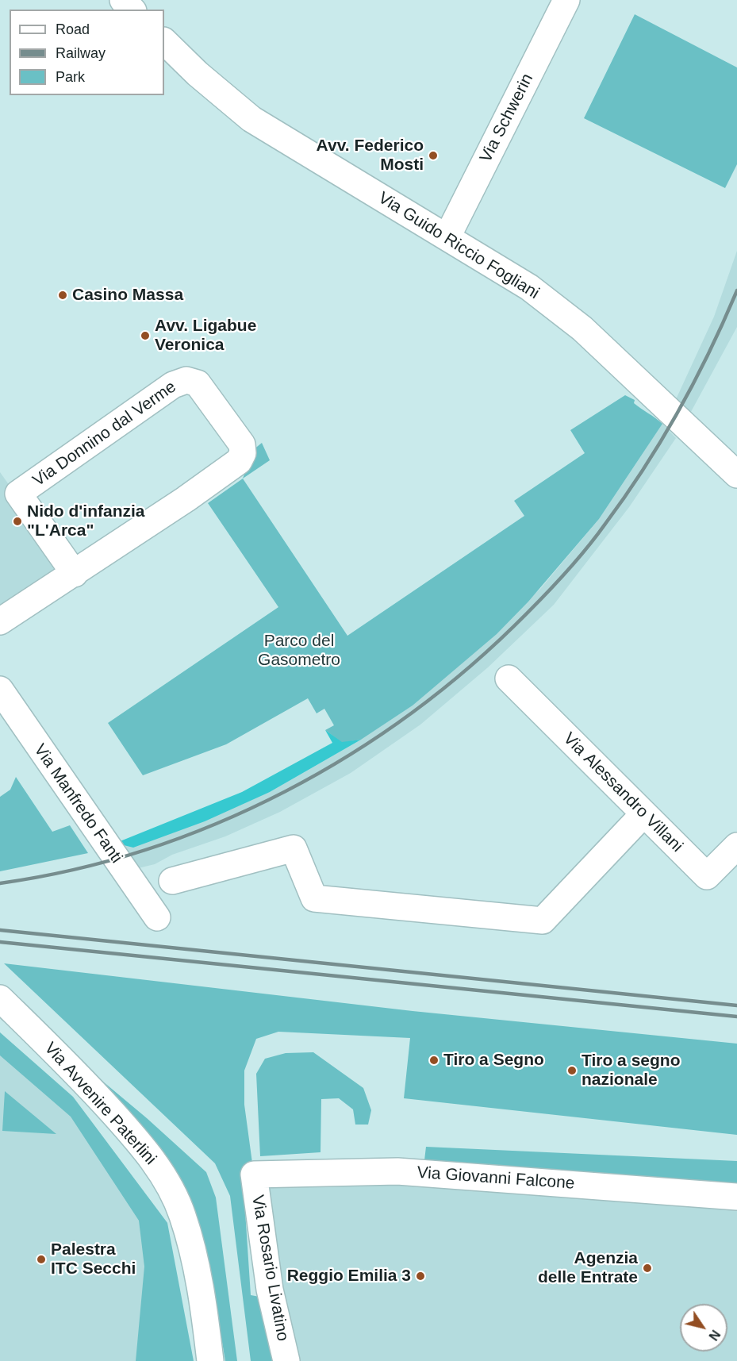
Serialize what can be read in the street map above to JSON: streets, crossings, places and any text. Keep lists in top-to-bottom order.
{
  "streets": {
    "street": [
      "Via Schwerin",
      "Via Guido Riccio Fogliani",
      "Via Donnino dal Verme",
      "Via Alessandro Villani",
      "Via Manfredo Fanti",
      "Via Avvenire Paterlini",
      "Via Giovanni Falcone",
      "Via Rosario Livatino"
    ]
  },
  "crossings": [
    ["Via Schwerin", "Via Guido Riccio Fogliani"],
    ["Via Giovanni Falcone", "Via Rosario Livatino"]
  ],
  "parks": ["Parco del Gasometro"],
  "places": [
    "Avv. Federico Mosti",
    "Casino Massa",
    "Avv. Ligabue Veronica",
    "Nido d'infanzia \"L'Arca\"",
    "Tiro a Segno",
    "Tiro a segno nazionale",
    "Palestra ITC Secchi",
    "Agenzia delle Entrate",
    "Reggio Emilia 3"
  ],
  "legend": ["Road", "Railway", "Park"],
  "north": "bottom right"
}
